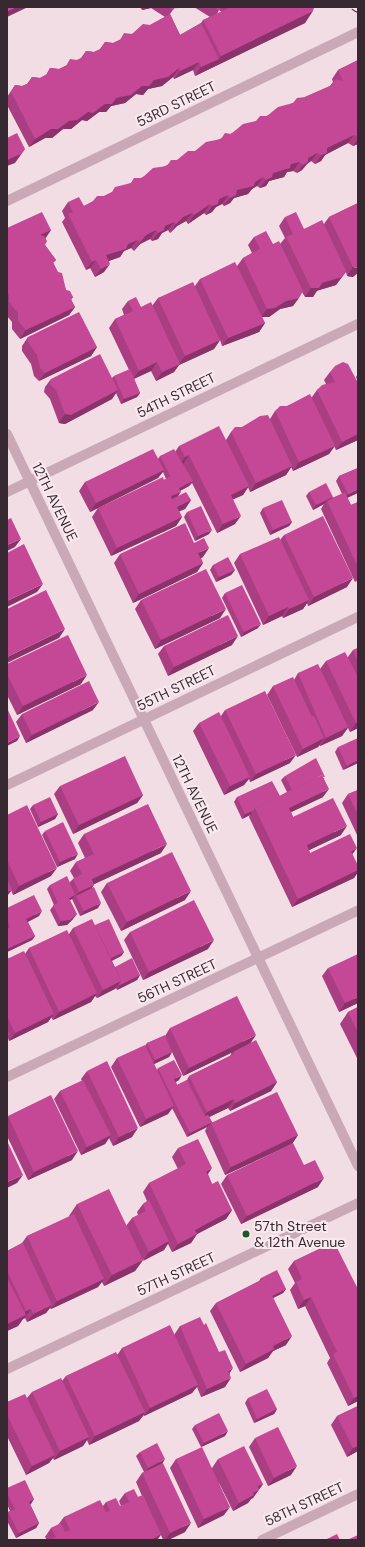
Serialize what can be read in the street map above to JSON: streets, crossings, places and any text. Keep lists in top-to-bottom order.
{
  "streets": {
    "street": [
      "53RD STREET",
      "54TH STREET",
      "12TH AVENUE",
      "55TH STREET",
      "56TH STREET",
      "57TH STREET",
      "58TH STREET"
    ]
  },
  "crossings": [
    ["54TH STREET", "12TH AVENUE"],
    ["12TH AVENUE", "55TH STREET"],
    ["12TH AVENUE", "56TH STREET"]
  ],
  "places": ["57th Street & 12th Avenue"]
}
